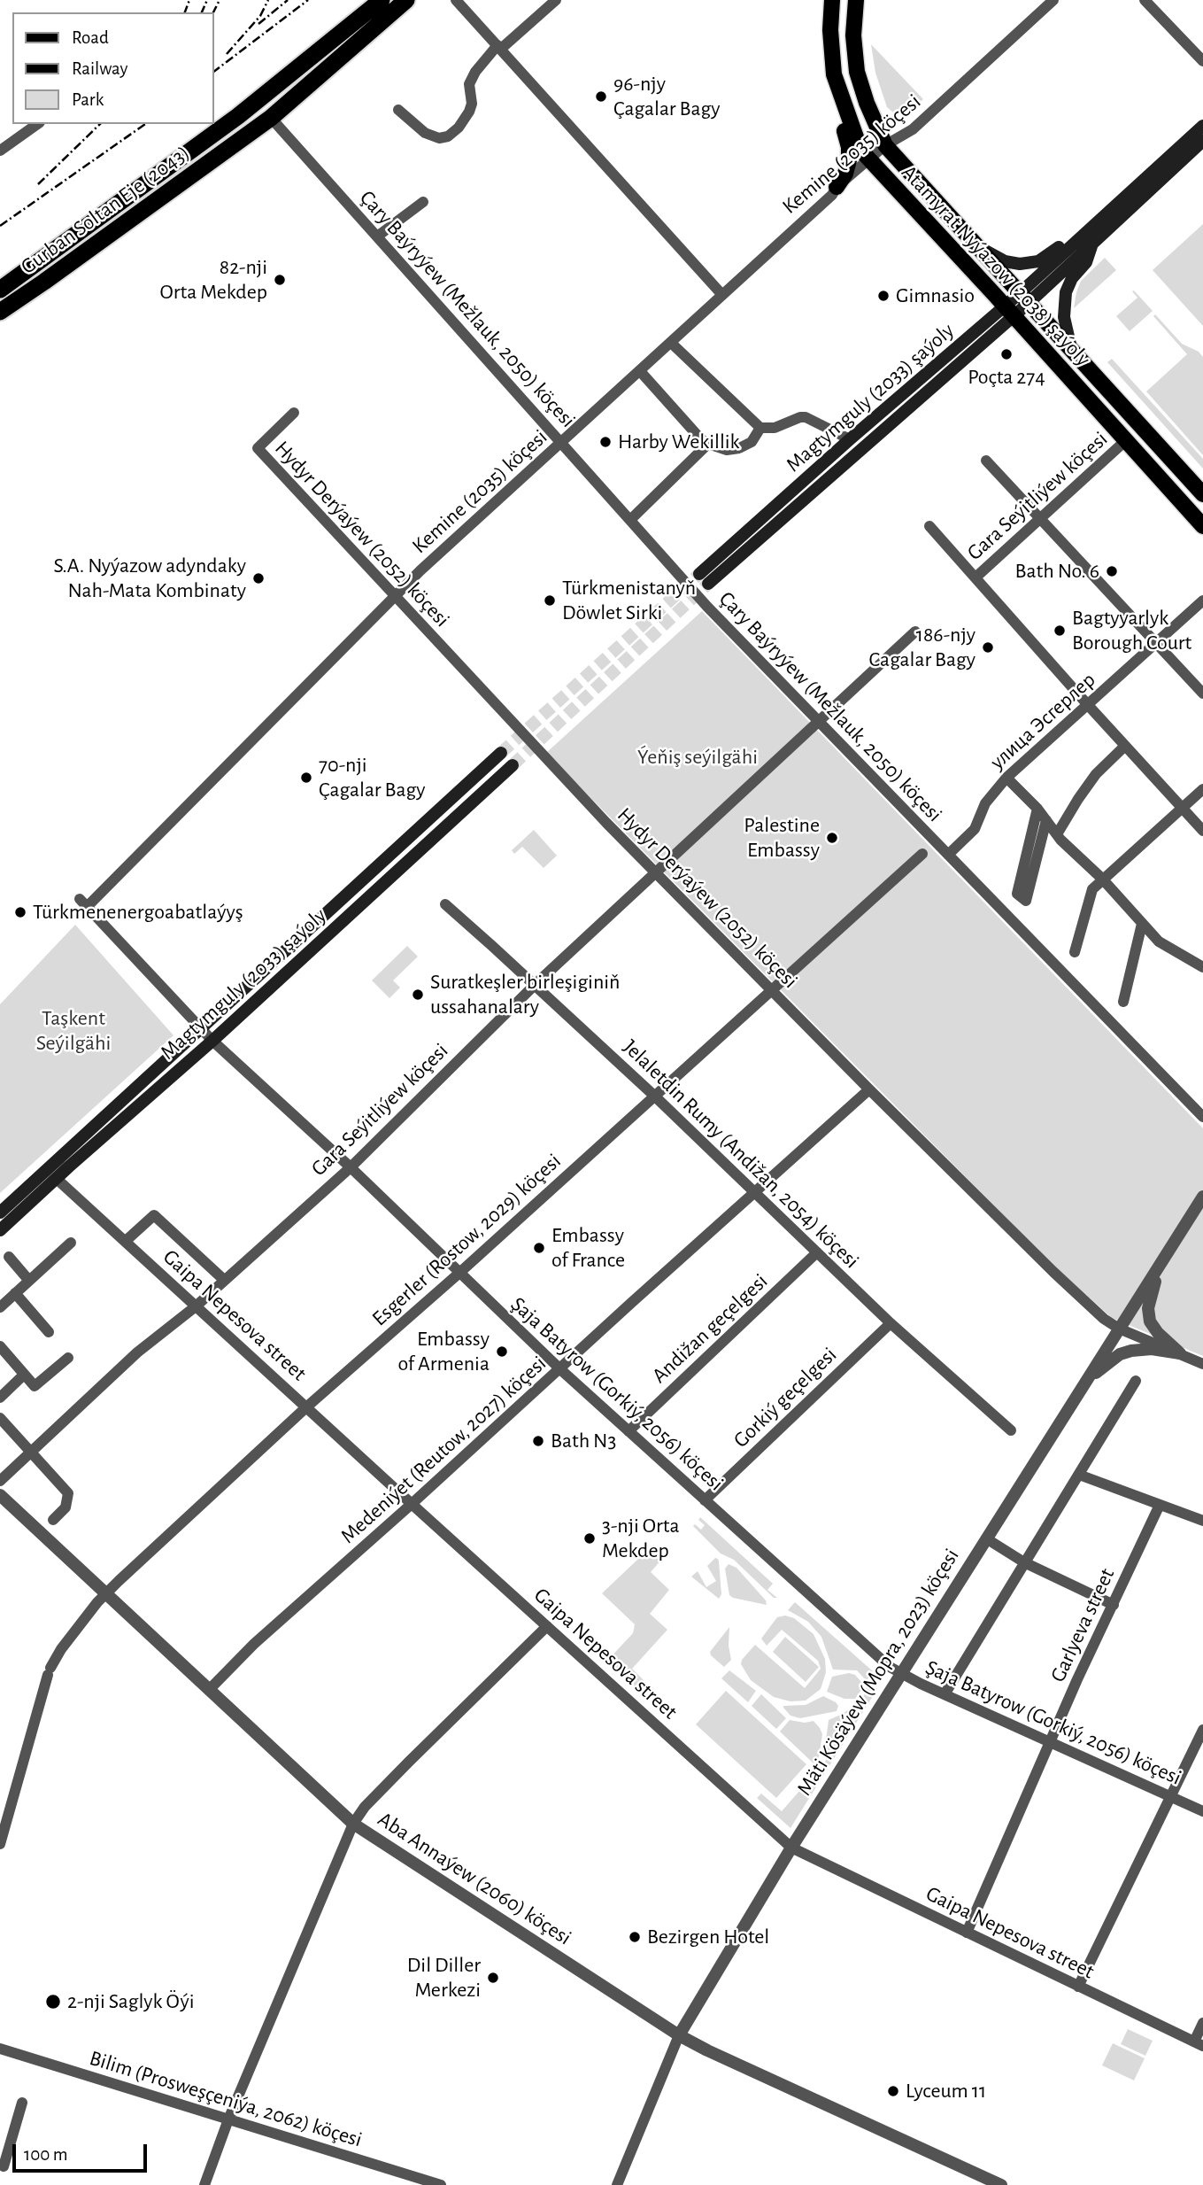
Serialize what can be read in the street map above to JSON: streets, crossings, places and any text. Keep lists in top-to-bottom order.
{
  "streets": {
    "highway": ["Gurban Soltan Eje (2043)"],
    "main road": ["Atamyrat Nyýazow (2038) şaýoly", "Magtymguly (2033) şaýoly"],
    "street": [
      "Kemine (2035) köçesi",
      "Çary Baýryýew (Mežlauk, 2050) köçesi",
      "Gara Seýitliýew köçesi",
      "Hydyr Derýaýew (2052) köçesi",
      "улица Эсгерлер",
      "Jelaletdin Rumy (Andižan, 2054) köçesi",
      "Esgerler (Rostow, 2029) köçesi",
      "Gaipa Nepesova street",
      "Andižan geçelgesi",
      "Şaja Batyrow (Gorkiý, 2056) köçesi",
      "Gorkiý geçelgesi",
      "Medeniýet (Reutow, 2027) köçesi",
      "Garlyeva street",
      "Mäti Kösäýew (Mopra, 2023) köçesi",
      "Aba Annaýew (2060) köçesi",
      "Bilim (Prosweşçeniýa, 2062) köçesi"
    ]
  },
  "crossings": [
    ["Kemine (2035) köçesi", "Atamyrat Nyýazow (2038) şaýoly"],
    ["Kemine (2035) köçesi", "Çary Baýryýew (Mežlauk, 2050) köçesi"],
    ["Kemine (2035) köçesi", "Hydyr Derýaýew (2052) köçesi"],
    ["Kemine (2035) köçesi", "Şaja Batyrow (Gorkiý, 2056) köçesi"],
    ["Gurban Soltan Eje (2043)", "Çary Baýryýew (Mežlauk, 2050) köçesi"],
    ["Atamyrat Nyýazow (2038) şaýoly", "Magtymguly (2033) şaýoly"],
    ["Atamyrat Nyýazow (2038) şaýoly", "Gara Seýitliýew köçesi"],
    ["Çary Baýryýew (Mežlauk, 2050) köçesi", "Gara Seýitliýew köçesi"],
    ["Çary Baýryýew (Mežlauk, 2050) köçesi", "улица Эсгерлер"],
    ["Magtymguly (2033) şaýoly", "Gaipa Nepesova street"],
    ["Magtymguly (2033) şaýoly", "Şaja Batyrow (Gorkiý, 2056) köçesi"],
    ["Gara Seýitliýew köçesi", "Hydyr Derýaýew (2052) köçesi"],
    ["Gara Seýitliýew köçesi", "Jelaletdin Rumy (Andižan, 2054) köçesi"],
    ["Gara Seýitliýew köçesi", "Gaipa Nepesova street"],
    ["Gara Seýitliýew köçesi", "Şaja Batyrow (Gorkiý, 2056) köçesi"],
    ["Hydyr Derýaýew (2052) köçesi", "Esgerler (Rostow, 2029) köçesi"],
    ["Hydyr Derýaýew (2052) köçesi", "Medeniýet (Reutow, 2027) köçesi"],
    ["Hydyr Derýaýew (2052) köçesi", "Mäti Kösäýew (Mopra, 2023) köçesi"],
    ["Jelaletdin Rumy (Andižan, 2054) köçesi", "Esgerler (Rostow, 2029) köçesi"],
    ["Jelaletdin Rumy (Andižan, 2054) köçesi", "Andižan geçelgesi"],
    ["Jelaletdin Rumy (Andižan, 2054) köçesi", "Gorkiý geçelgesi"],
    ["Jelaletdin Rumy (Andižan, 2054) köçesi", "Medeniýet (Reutow, 2027) köçesi"],
    ["Esgerler (Rostow, 2029) köçesi", "Gaipa Nepesova street"],
    ["Esgerler (Rostow, 2029) köçesi", "Şaja Batyrow (Gorkiý, 2056) köçesi"],
    ["Esgerler (Rostow, 2029) köçesi", "Aba Annaýew (2060) köçesi"],
    ["Gaipa Nepesova street", "Medeniýet (Reutow, 2027) köçesi"],
    ["Gaipa Nepesova street", "Garlyeva street"],
    ["Gaipa Nepesova street", "Mäti Kösäýew (Mopra, 2023) köçesi"],
    ["Andižan geçelgesi", "Şaja Batyrow (Gorkiý, 2056) köçesi"],
    ["Şaja Batyrow (Gorkiý, 2056) köçesi", "Gorkiý geçelgesi"],
    ["Şaja Batyrow (Gorkiý, 2056) köçesi", "Medeniýet (Reutow, 2027) köçesi"],
    ["Şaja Batyrow (Gorkiý, 2056) köçesi", "Garlyeva street"],
    ["Şaja Batyrow (Gorkiý, 2056) köçesi", "Mäti Kösäýew (Mopra, 2023) köçesi"],
    ["Medeniýet (Reutow, 2027) köçesi", "Aba Annaýew (2060) köçesi"],
    ["Mäti Kösäýew (Mopra, 2023) köçesi", "Aba Annaýew (2060) köçesi"]
  ],
  "parks": ["Ýeňiş seýilgähi", "Taşkent Seýilgähi"],
  "places": [
    "96-njy Çagalar Bagy",
    "82-nji Orta Mekdep",
    "Gimnasio",
    "Poçta 274",
    "Harby Wekillik",
    "Bath No. 6",
    "S.A. Nyýazow adyndaky Nah-Mata Kombinaty",
    "Türkmenistanyň Döwlet Sirki",
    "Bagtyyarlyk Borough Court",
    "186-njy Cagalar Bagy",
    "70-nji Çagalar Bagy",
    "Palestine Embassy",
    "Türkmenenergoabatlaýyş",
    "Suratkeşler birleşiginiň ussahanalary",
    "Embassy of France",
    "Embassy of Armenia",
    "Bath N3",
    "3-nji Orta Mekdep",
    "Bezirgen Hotel",
    "Dil Diller Merkezi",
    "2-nji Saglyk Öýi",
    "Lyceum 11"
  ],
  "legend": ["Road", "Railway", "Park"],
  "scale_bar": "100 m"
}
